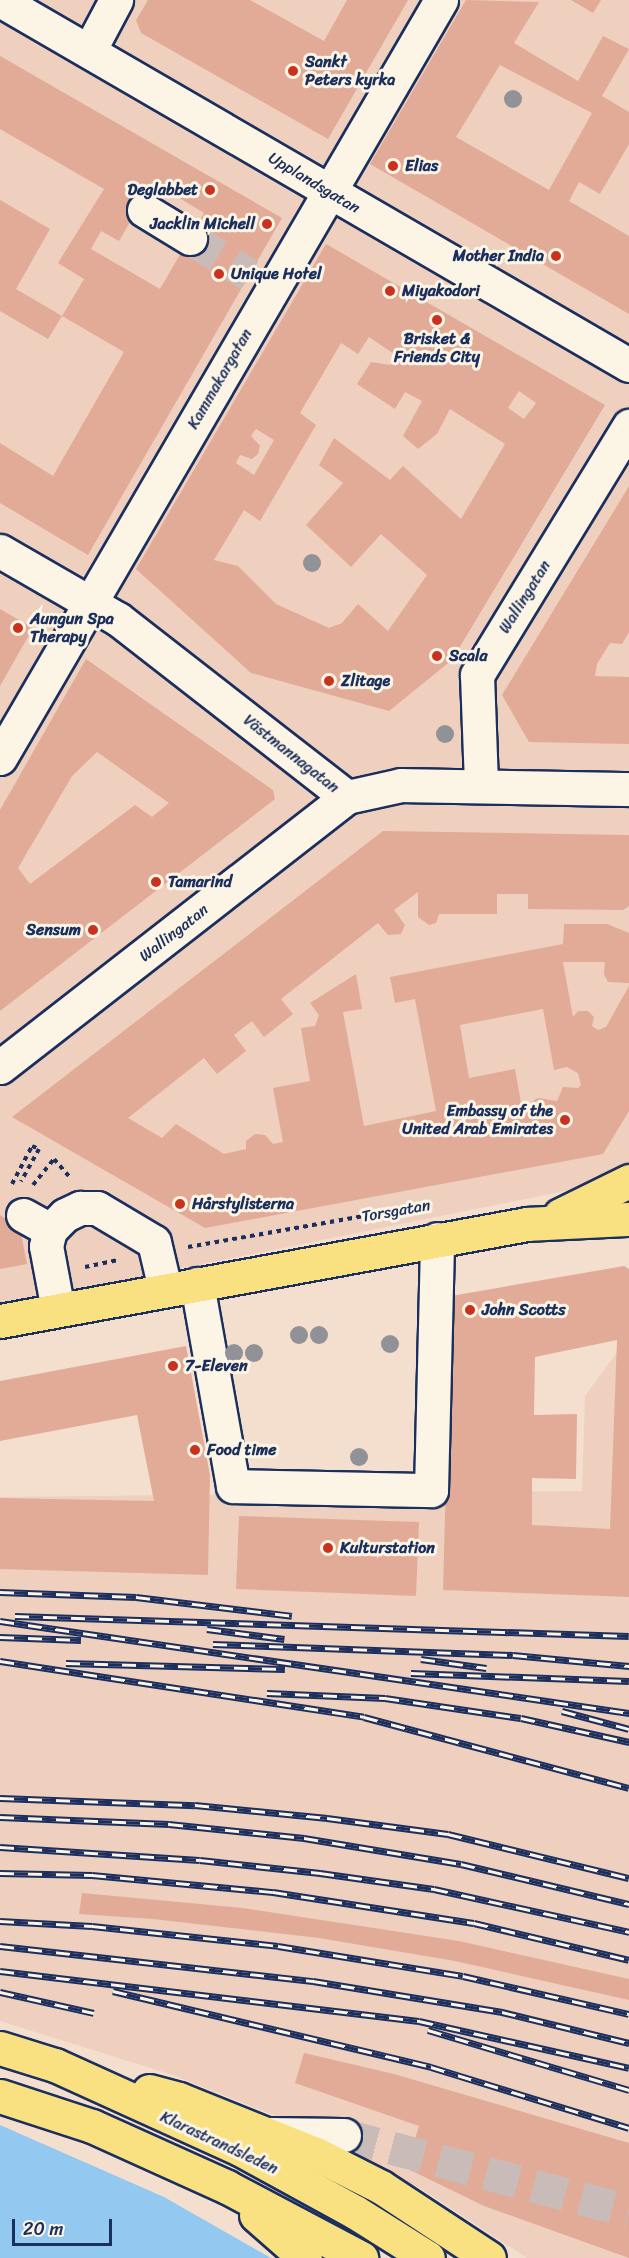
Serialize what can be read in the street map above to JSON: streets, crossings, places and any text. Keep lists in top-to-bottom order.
{
  "streets": {
    "main road": ["Klarastrandsleden"],
    "street": [
      "Upplandsgatan",
      "Kammakargatan",
      "Wallingatan",
      "Västmannagatan"
    ],
    "path": ["Torsgatan"]
  },
  "crossings": [
    ["Upplandsgatan", "Kammakargatan"],
    ["Kammakargatan", "Västmannagatan"],
    ["Wallingatan", "Västmannagatan"]
  ],
  "places": [
    "Sankt Peters kyrka",
    "Elias",
    "Deglabbet",
    "Jacklin Michell",
    "Mother India",
    "Unique Hotel",
    "Miyakodori",
    "Brisket & Friends City",
    "Aungun Spa Therapy",
    "Scala",
    "Zlitage",
    "Tamarind",
    "Sensum",
    "Embassy of the United Arab Emirates",
    "Hårstylisterna",
    "John Scotts",
    "7-Eleven",
    "Food time",
    "Kulturstation"
  ],
  "scale_bar": "20 m"
}
